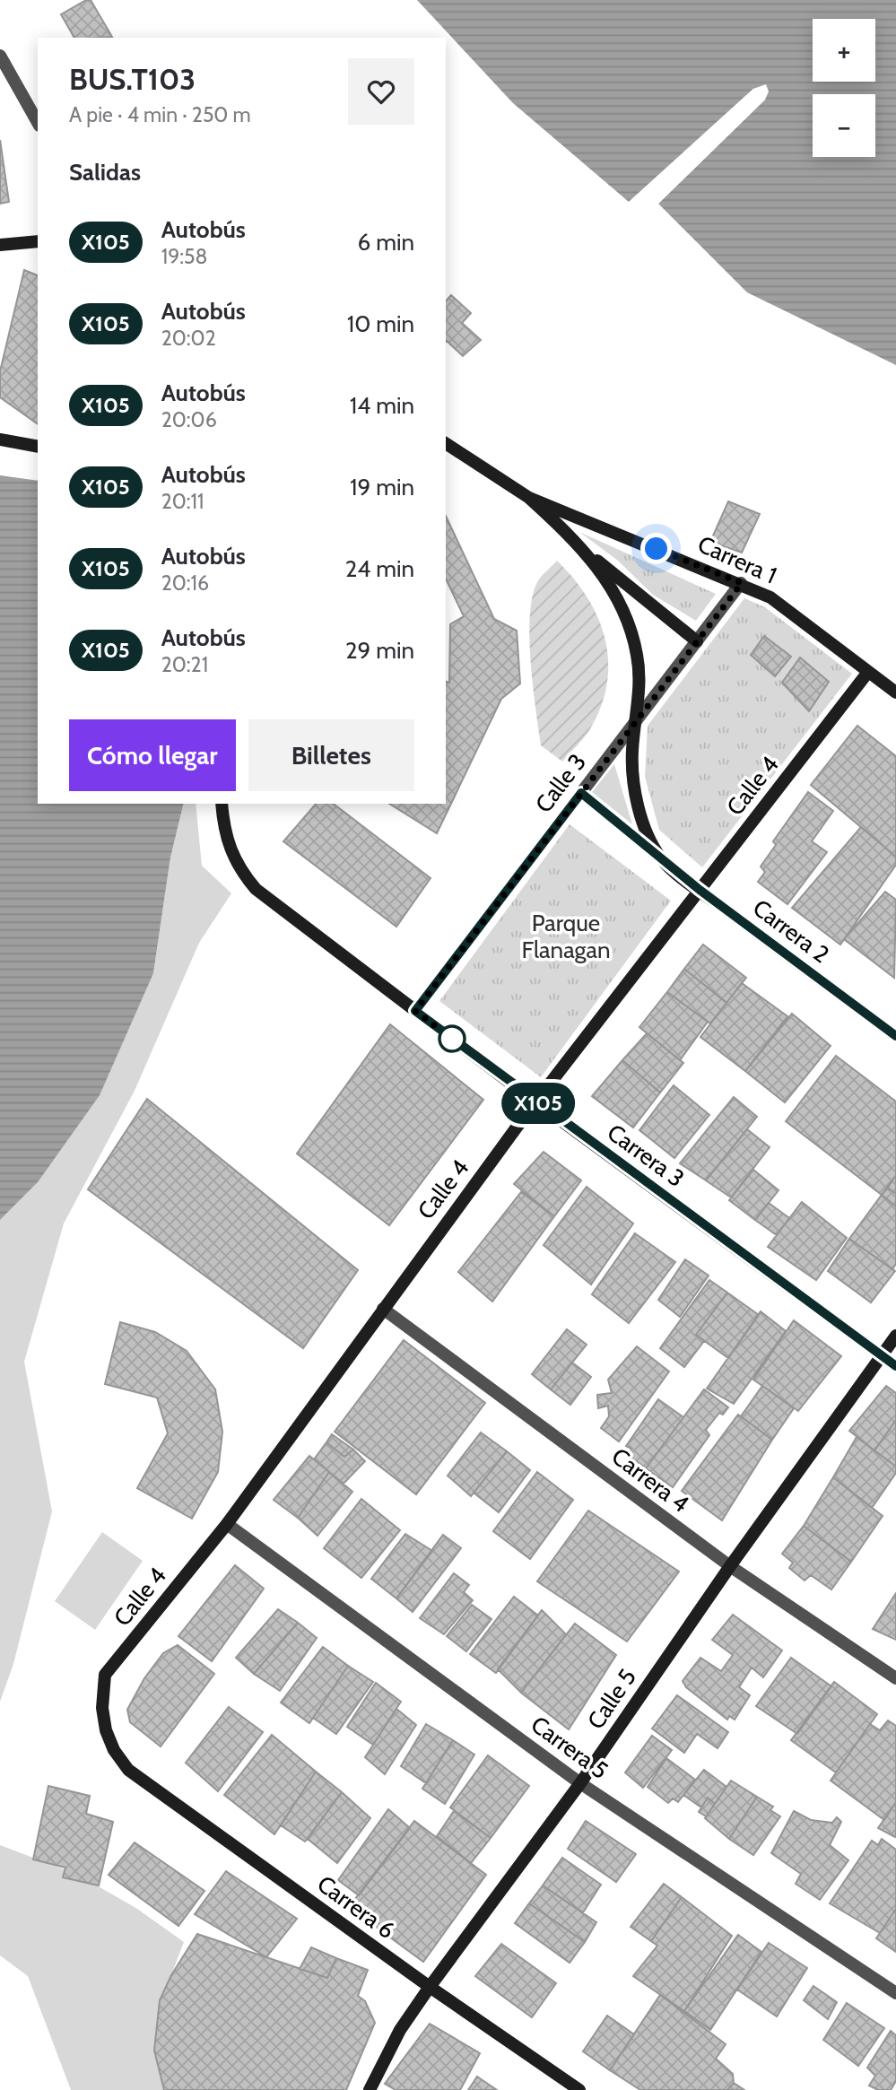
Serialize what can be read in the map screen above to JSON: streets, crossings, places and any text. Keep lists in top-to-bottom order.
{
  "streets": {
    "street": [
      "Carrera 1",
      "Calle 3",
      "Calle 4",
      "Carrera 2",
      "Carrera 3",
      "Carrera 4",
      "Calle 5",
      "Carrera 5",
      "Carrera 6"
    ]
  },
  "crossings": [
    ["Carrera 1", "Calle 3"],
    ["Carrera 1", "Calle 4"],
    ["Carrera 1", "Carrera 2"],
    ["Calle 3", "Carrera 2"],
    ["Calle 3", "Carrera 3"],
    ["Calle 4", "Carrera 2"],
    ["Calle 4", "Carrera 3"],
    ["Calle 4", "Carrera 4"],
    ["Calle 4", "Carrera 5"],
    ["Calle 4", "Carrera 6"],
    ["Carrera 3", "Calle 5"],
    ["Carrera 4", "Calle 5"],
    ["Calle 5", "Carrera 5"],
    ["Calle 5", "Carrera 6"]
  ],
  "parks": ["Parque Flanagan"],
  "lines": ["bus line X105"],
  "page": {
    "on_map": "X105",
    "map_buttons": ["+", "−"],
    "heading": [
      ["BUS.T103", "A pie · 4 min · 250 m"],
      "Salidas"
    ],
    "list": [
      {
        "mark": "X105",
        "name": "Autobús",
        "note": "19:58",
        "value": "6 min"
      },
      {
        "mark": "X105",
        "name": "Autobús",
        "note": "20:02",
        "value": "10 min"
      },
      {
        "mark": "X105",
        "name": "Autobús",
        "note": "20:06",
        "value": "14 min"
      },
      {
        "mark": "X105",
        "name": "Autobús",
        "note": "20:11",
        "value": "19 min"
      },
      {
        "mark": "X105",
        "name": "Autobús",
        "note": "20:16",
        "value": "24 min"
      },
      {
        "mark": "X105",
        "name": "Autobús",
        "note": "20:21",
        "value": "29 min"
      }
    ],
    "buttons": ["Cómo llegar", "Billetes"]
  }
}
